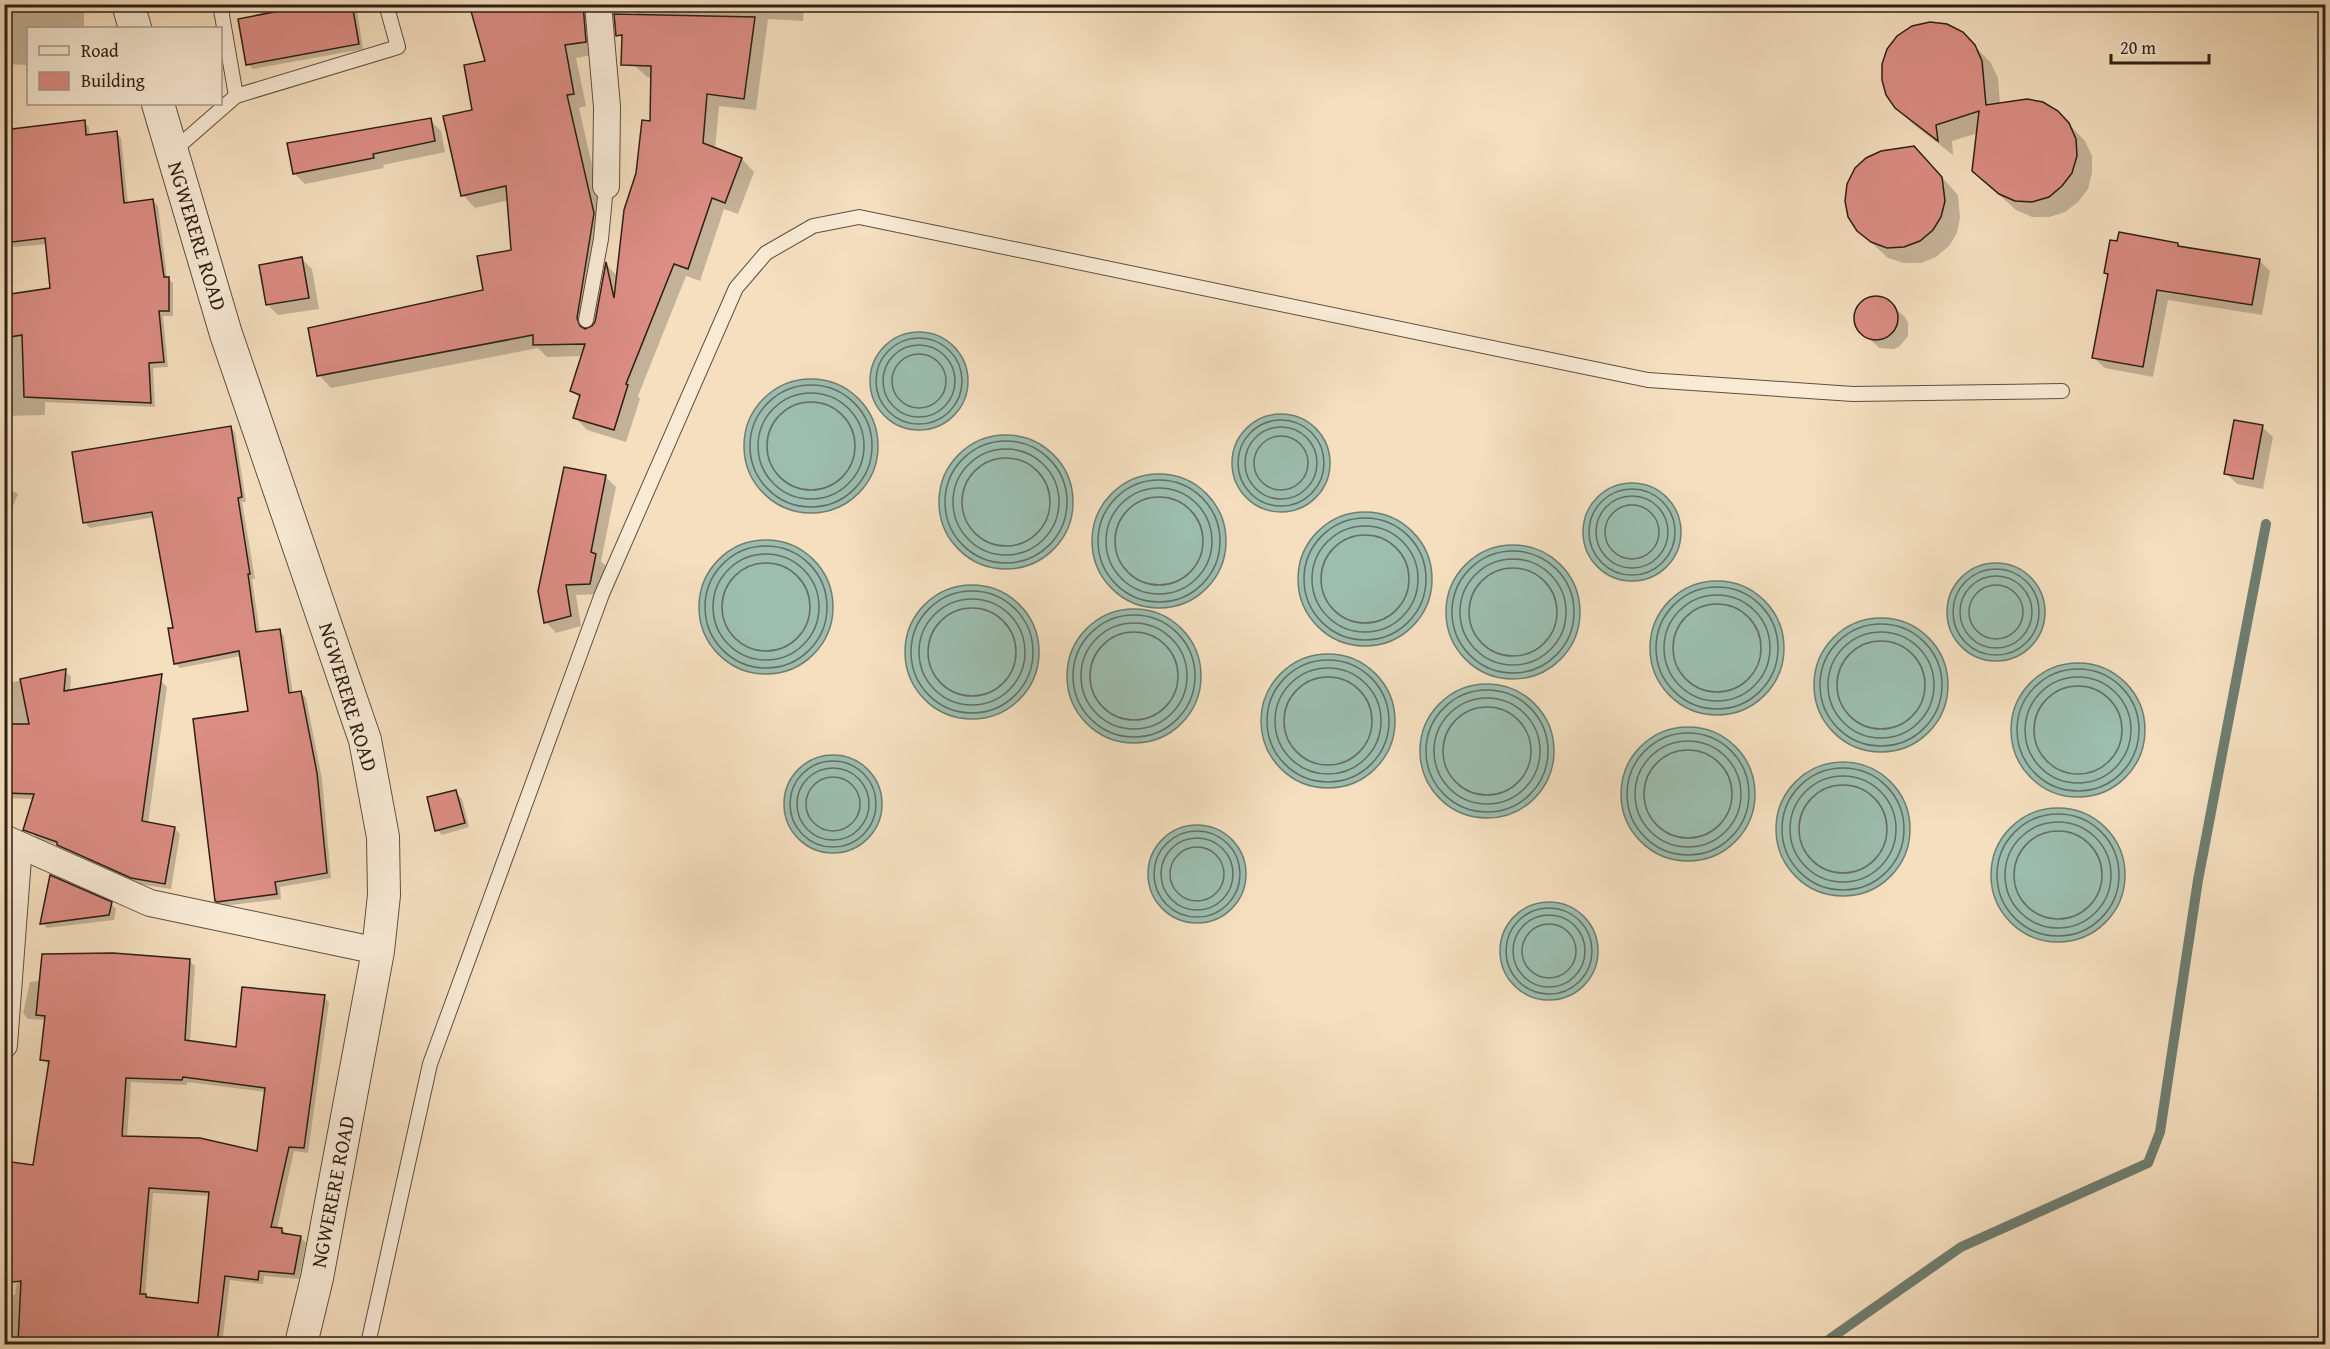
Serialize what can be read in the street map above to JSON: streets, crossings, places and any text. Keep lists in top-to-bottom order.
{
  "streets": {
    "street": ["NGWERERE ROAD"]
  },
  "legend": ["Road", "Building"],
  "scale_bar": "20 m"
}
